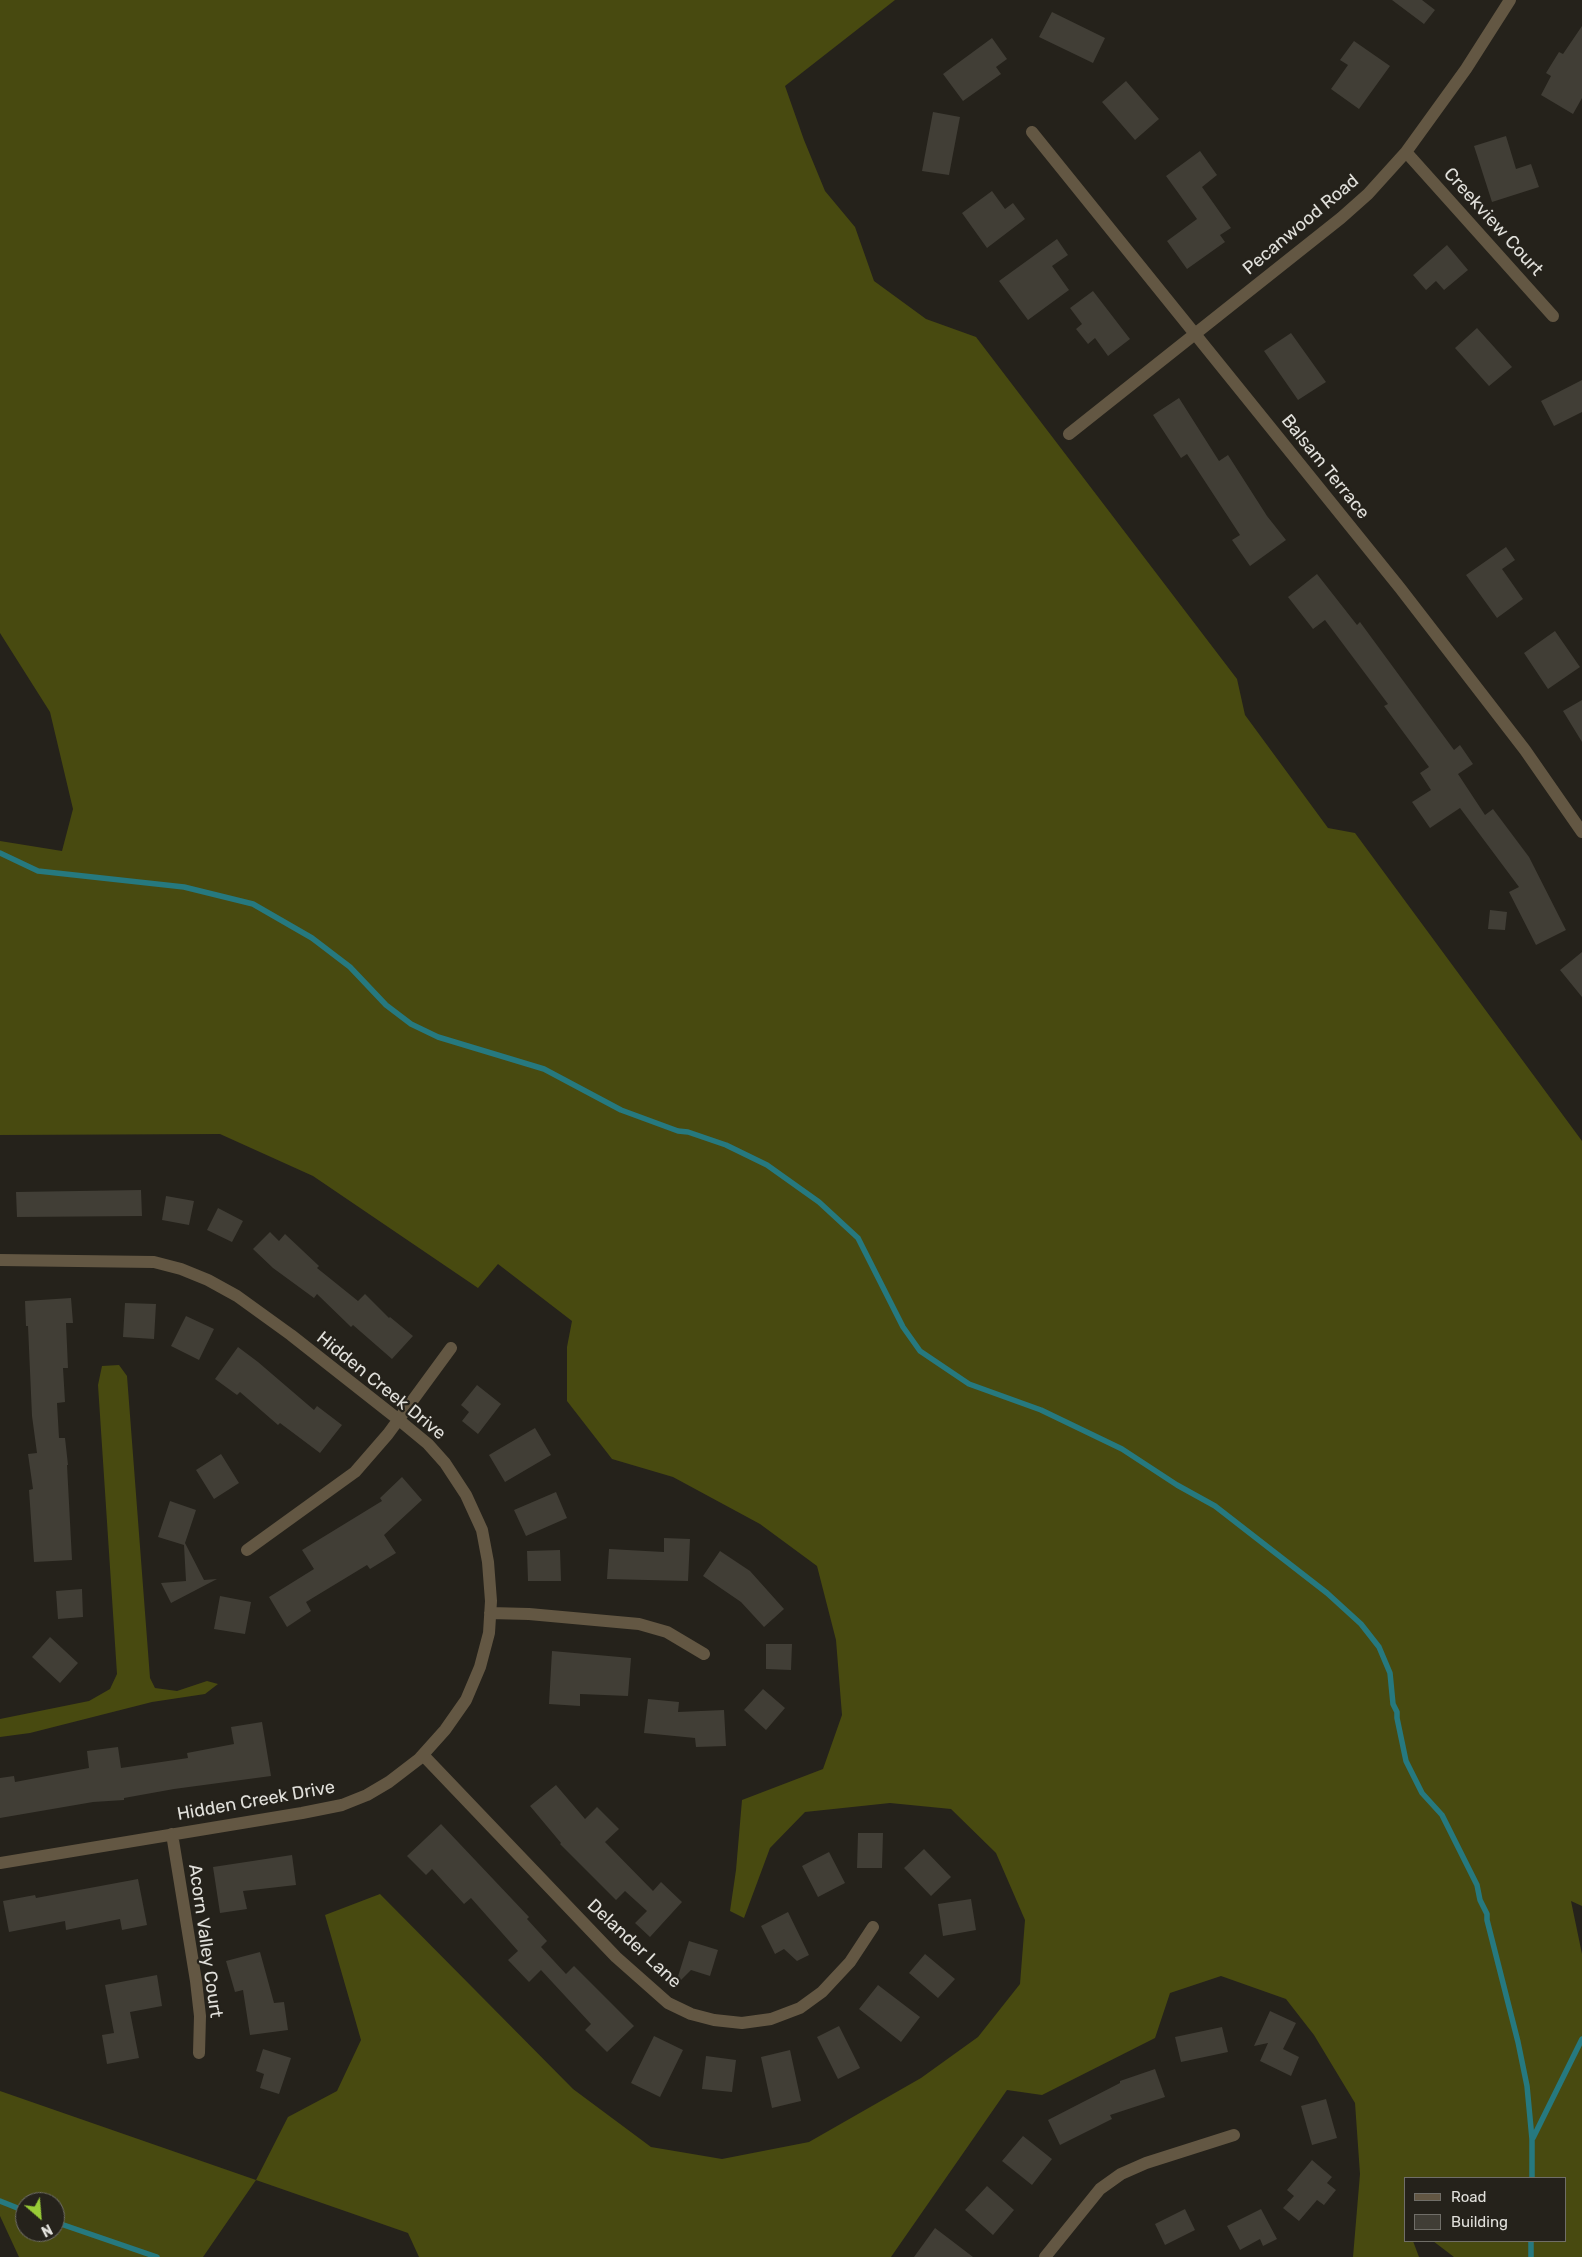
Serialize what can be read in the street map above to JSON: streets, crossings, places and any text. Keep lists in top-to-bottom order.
{
  "streets": {
    "street": [
      "Creekview Court",
      "Pecanwood Road",
      "Balsam Terrace",
      "Hidden Creek Drive",
      "Acorn Valley Court",
      "Delander Lane"
    ]
  },
  "crossings": [
    ["Creekview Court", "Pecanwood Road"],
    ["Pecanwood Road", "Balsam Terrace"],
    ["Hidden Creek Drive", "Acorn Valley Court"],
    ["Hidden Creek Drive", "Delander Lane"]
  ],
  "legend": ["Road", "Building"],
  "north": "bottom right"
}
